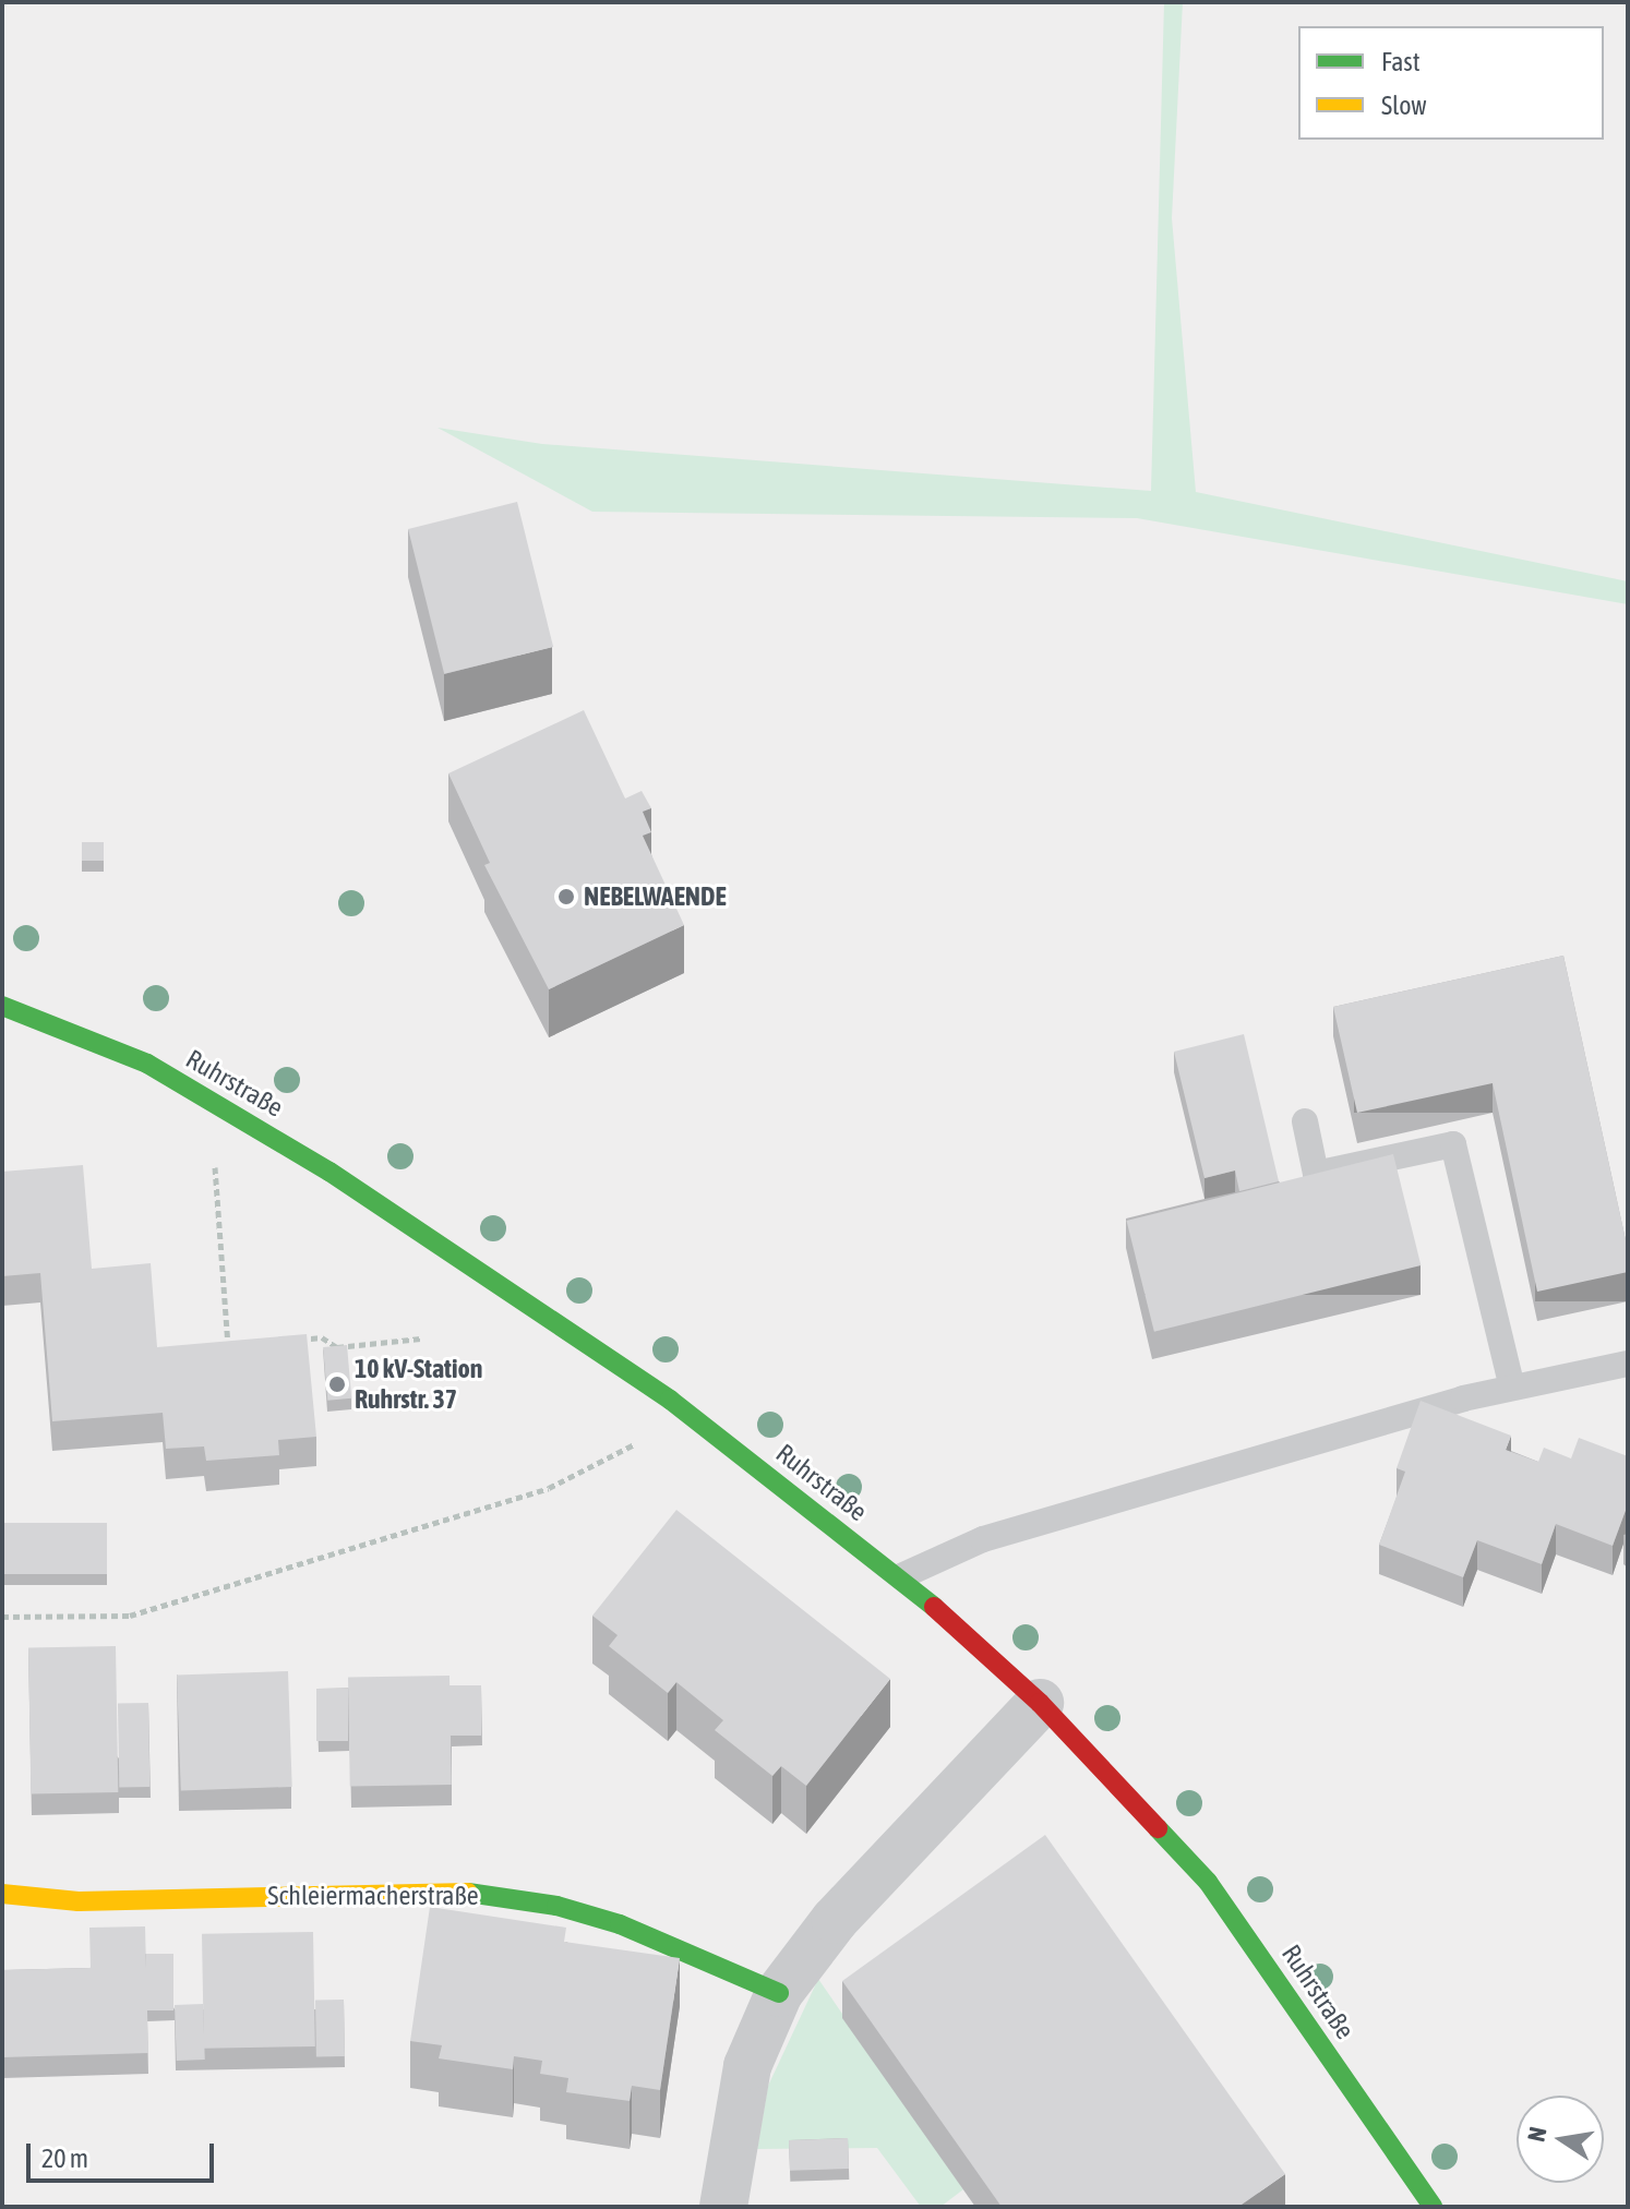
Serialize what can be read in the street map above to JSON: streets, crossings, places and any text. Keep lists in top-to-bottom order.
{
  "streets": {
    "street": ["Ruhrstraße", "Schleiermacherstraße"]
  },
  "places": ["NEBELWAENDE", "10 kV-Station Ruhrstr. 37"],
  "legend": ["Fast", "Slow"],
  "scale_bar": "20 m",
  "north": "left"
}
